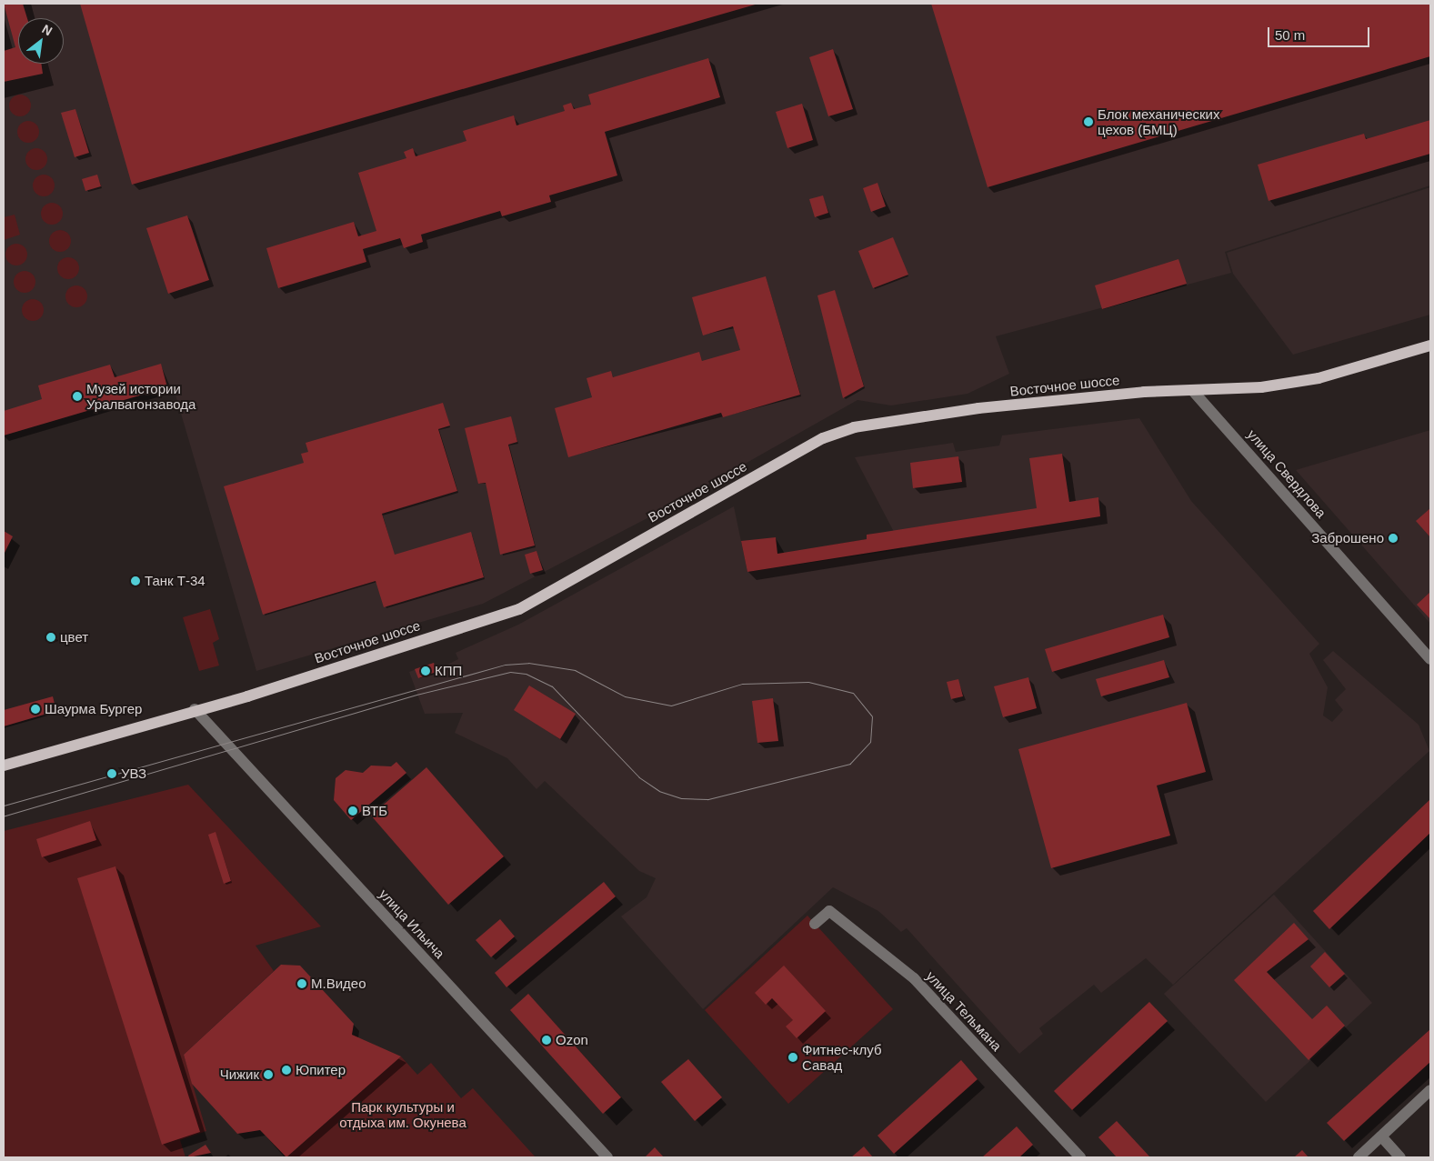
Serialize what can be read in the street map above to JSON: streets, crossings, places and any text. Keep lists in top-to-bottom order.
{
  "streets": {
    "main road": ["Восточное шоссе"],
    "street": ["улица Свердлова", "улица Ильича", "улица Тельмана"]
  },
  "crossings": [
    ["Восточное шоссе", "улица Свердлова"],
    ["Восточное шоссе", "улица Ильича"]
  ],
  "parks": ["Парк культуры и отдыха им. Окунева"],
  "places": [
    "Блок механических цехов (БМЦ)",
    "Музей истории Уралвагонзавода",
    "Заброшено",
    "Танк Т-34",
    "цвет",
    "КПП",
    "Шаурма Бургер",
    "УВЗ",
    "ВТБ",
    "М.Видео",
    "Ozon",
    "Фитнес-клуб Савад",
    "Юпитер",
    "Чижик"
  ],
  "scale_bar": "50 m",
  "north": "top right"
}
